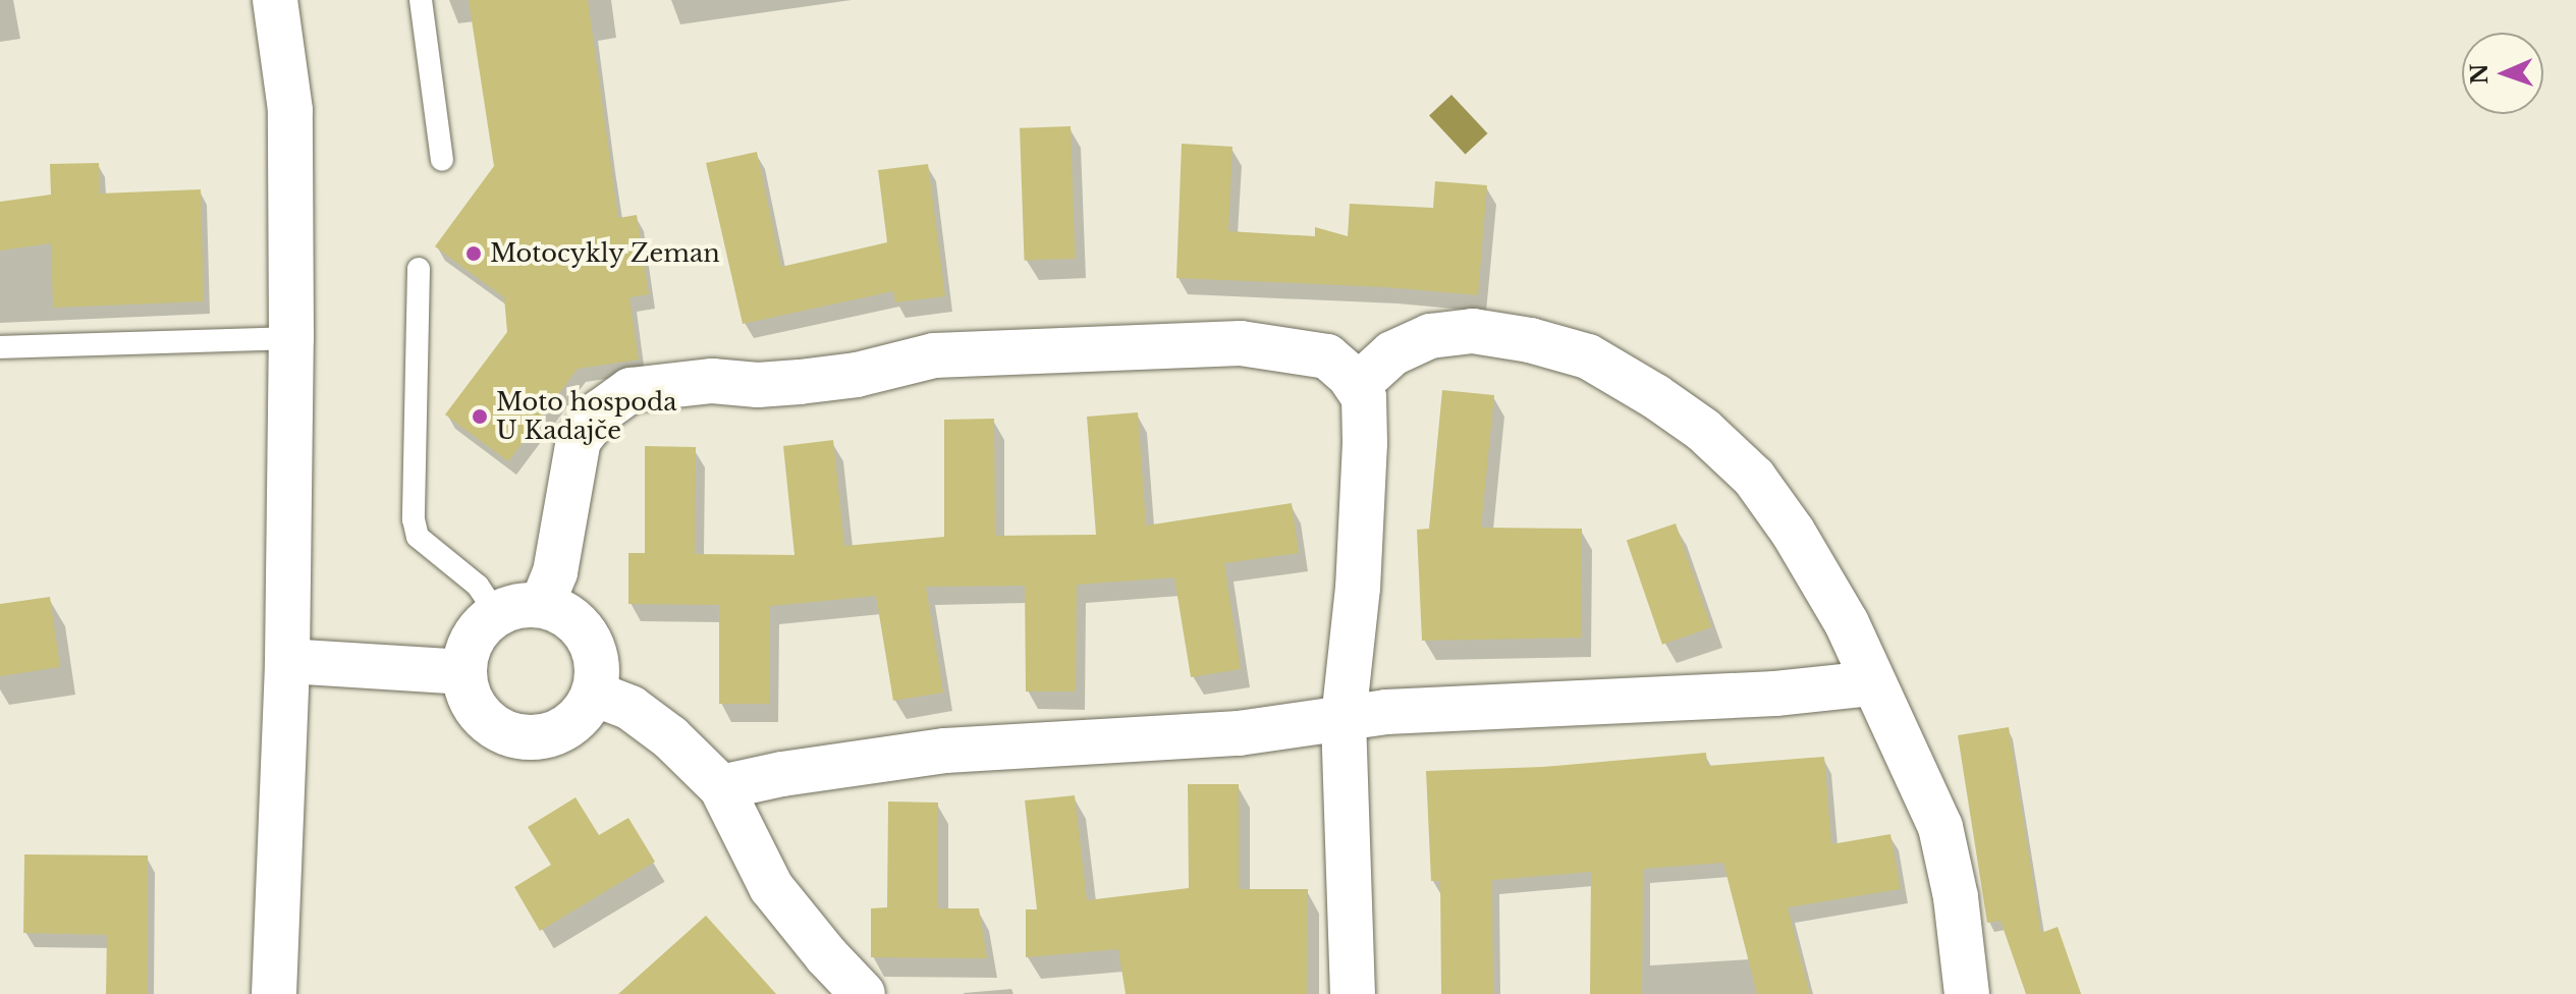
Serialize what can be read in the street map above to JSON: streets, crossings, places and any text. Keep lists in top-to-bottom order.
{
  "places": ["Motocykly Zeman", "Moto hospoda U Kadajče"],
  "north": "left"
}
